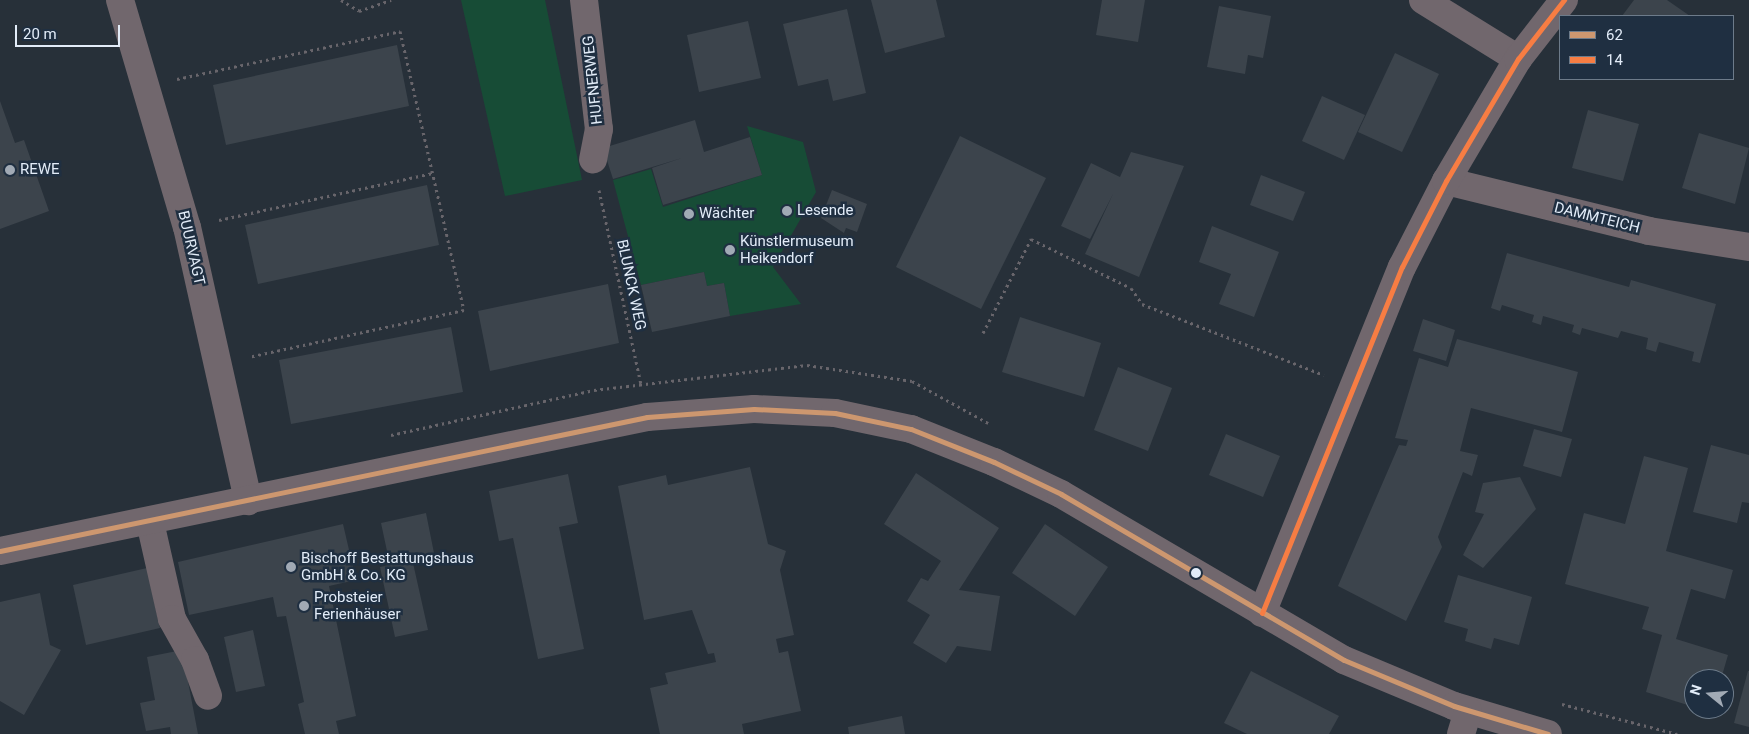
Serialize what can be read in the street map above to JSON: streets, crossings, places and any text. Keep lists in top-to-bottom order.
{
  "streets": {
    "street": ["HUFNERWEG", "DAMMTEICH", "BUURVAGT"],
    "path": ["BLUNCK WEG"]
  },
  "crossings": [
    ["HUFNERWEG", "BLUNCK WEG"]
  ],
  "places": [
    "REWE",
    "Lesende",
    "Wächter",
    "Künstlermuseum Heikendorf",
    "Bischoff Bestattungshaus GmbH & Co. KG",
    "Probsteier Ferienhäuser"
  ],
  "lines": ["transit line 14", "transit line 62"],
  "legend": ["62", "14"],
  "scale_bar": "20 m",
  "north": "left"
}
